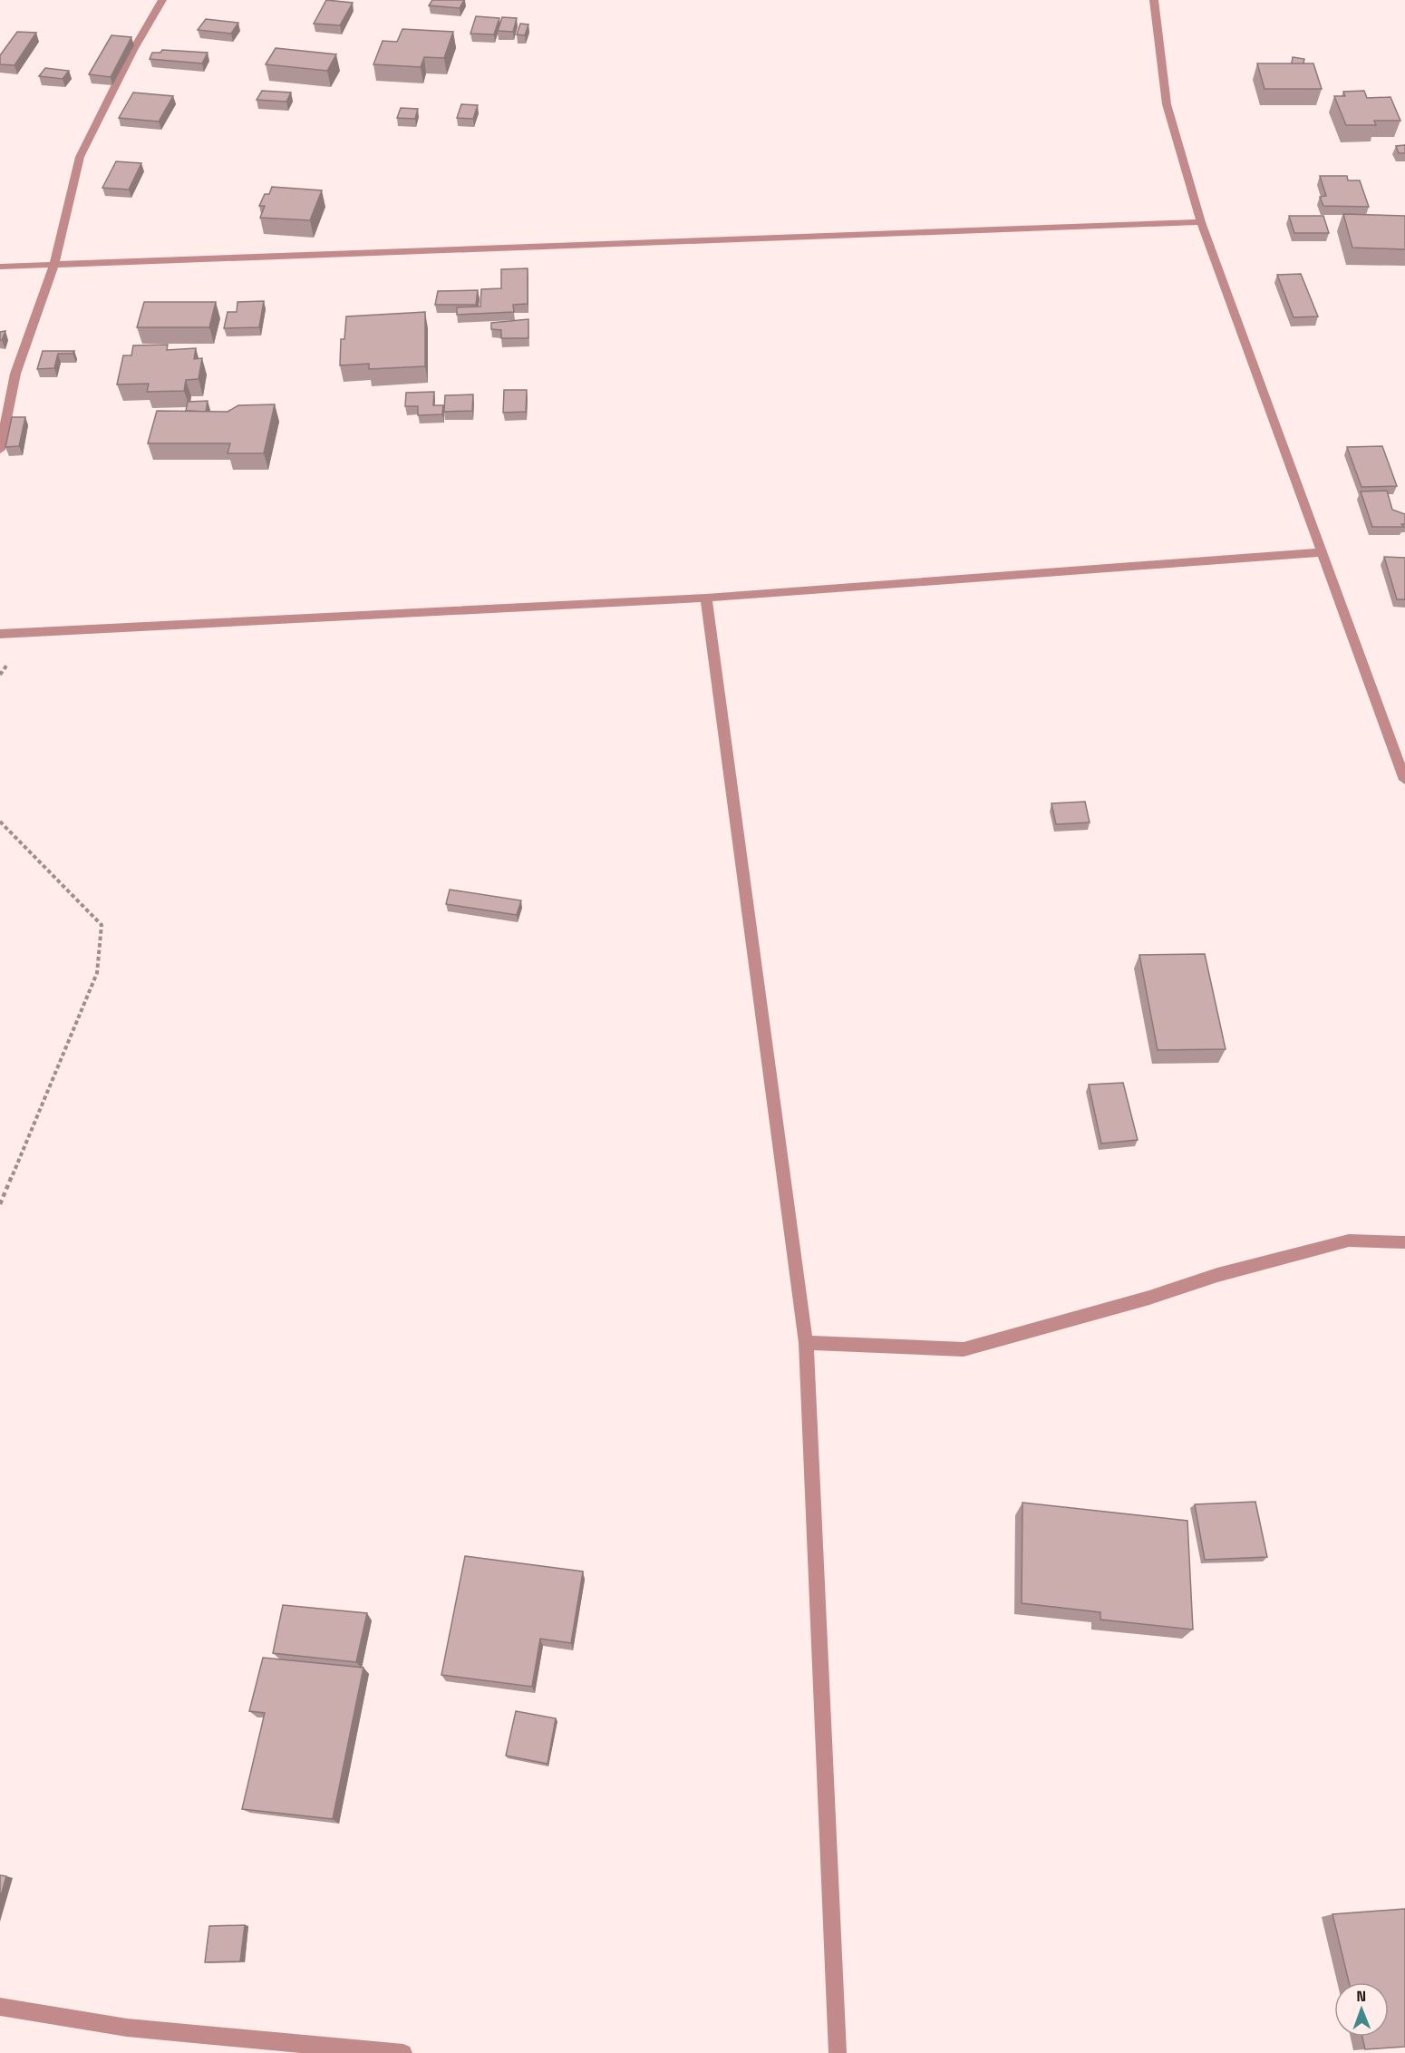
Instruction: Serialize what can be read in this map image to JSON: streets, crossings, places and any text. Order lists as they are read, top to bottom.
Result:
{
  "north": "top"
}
